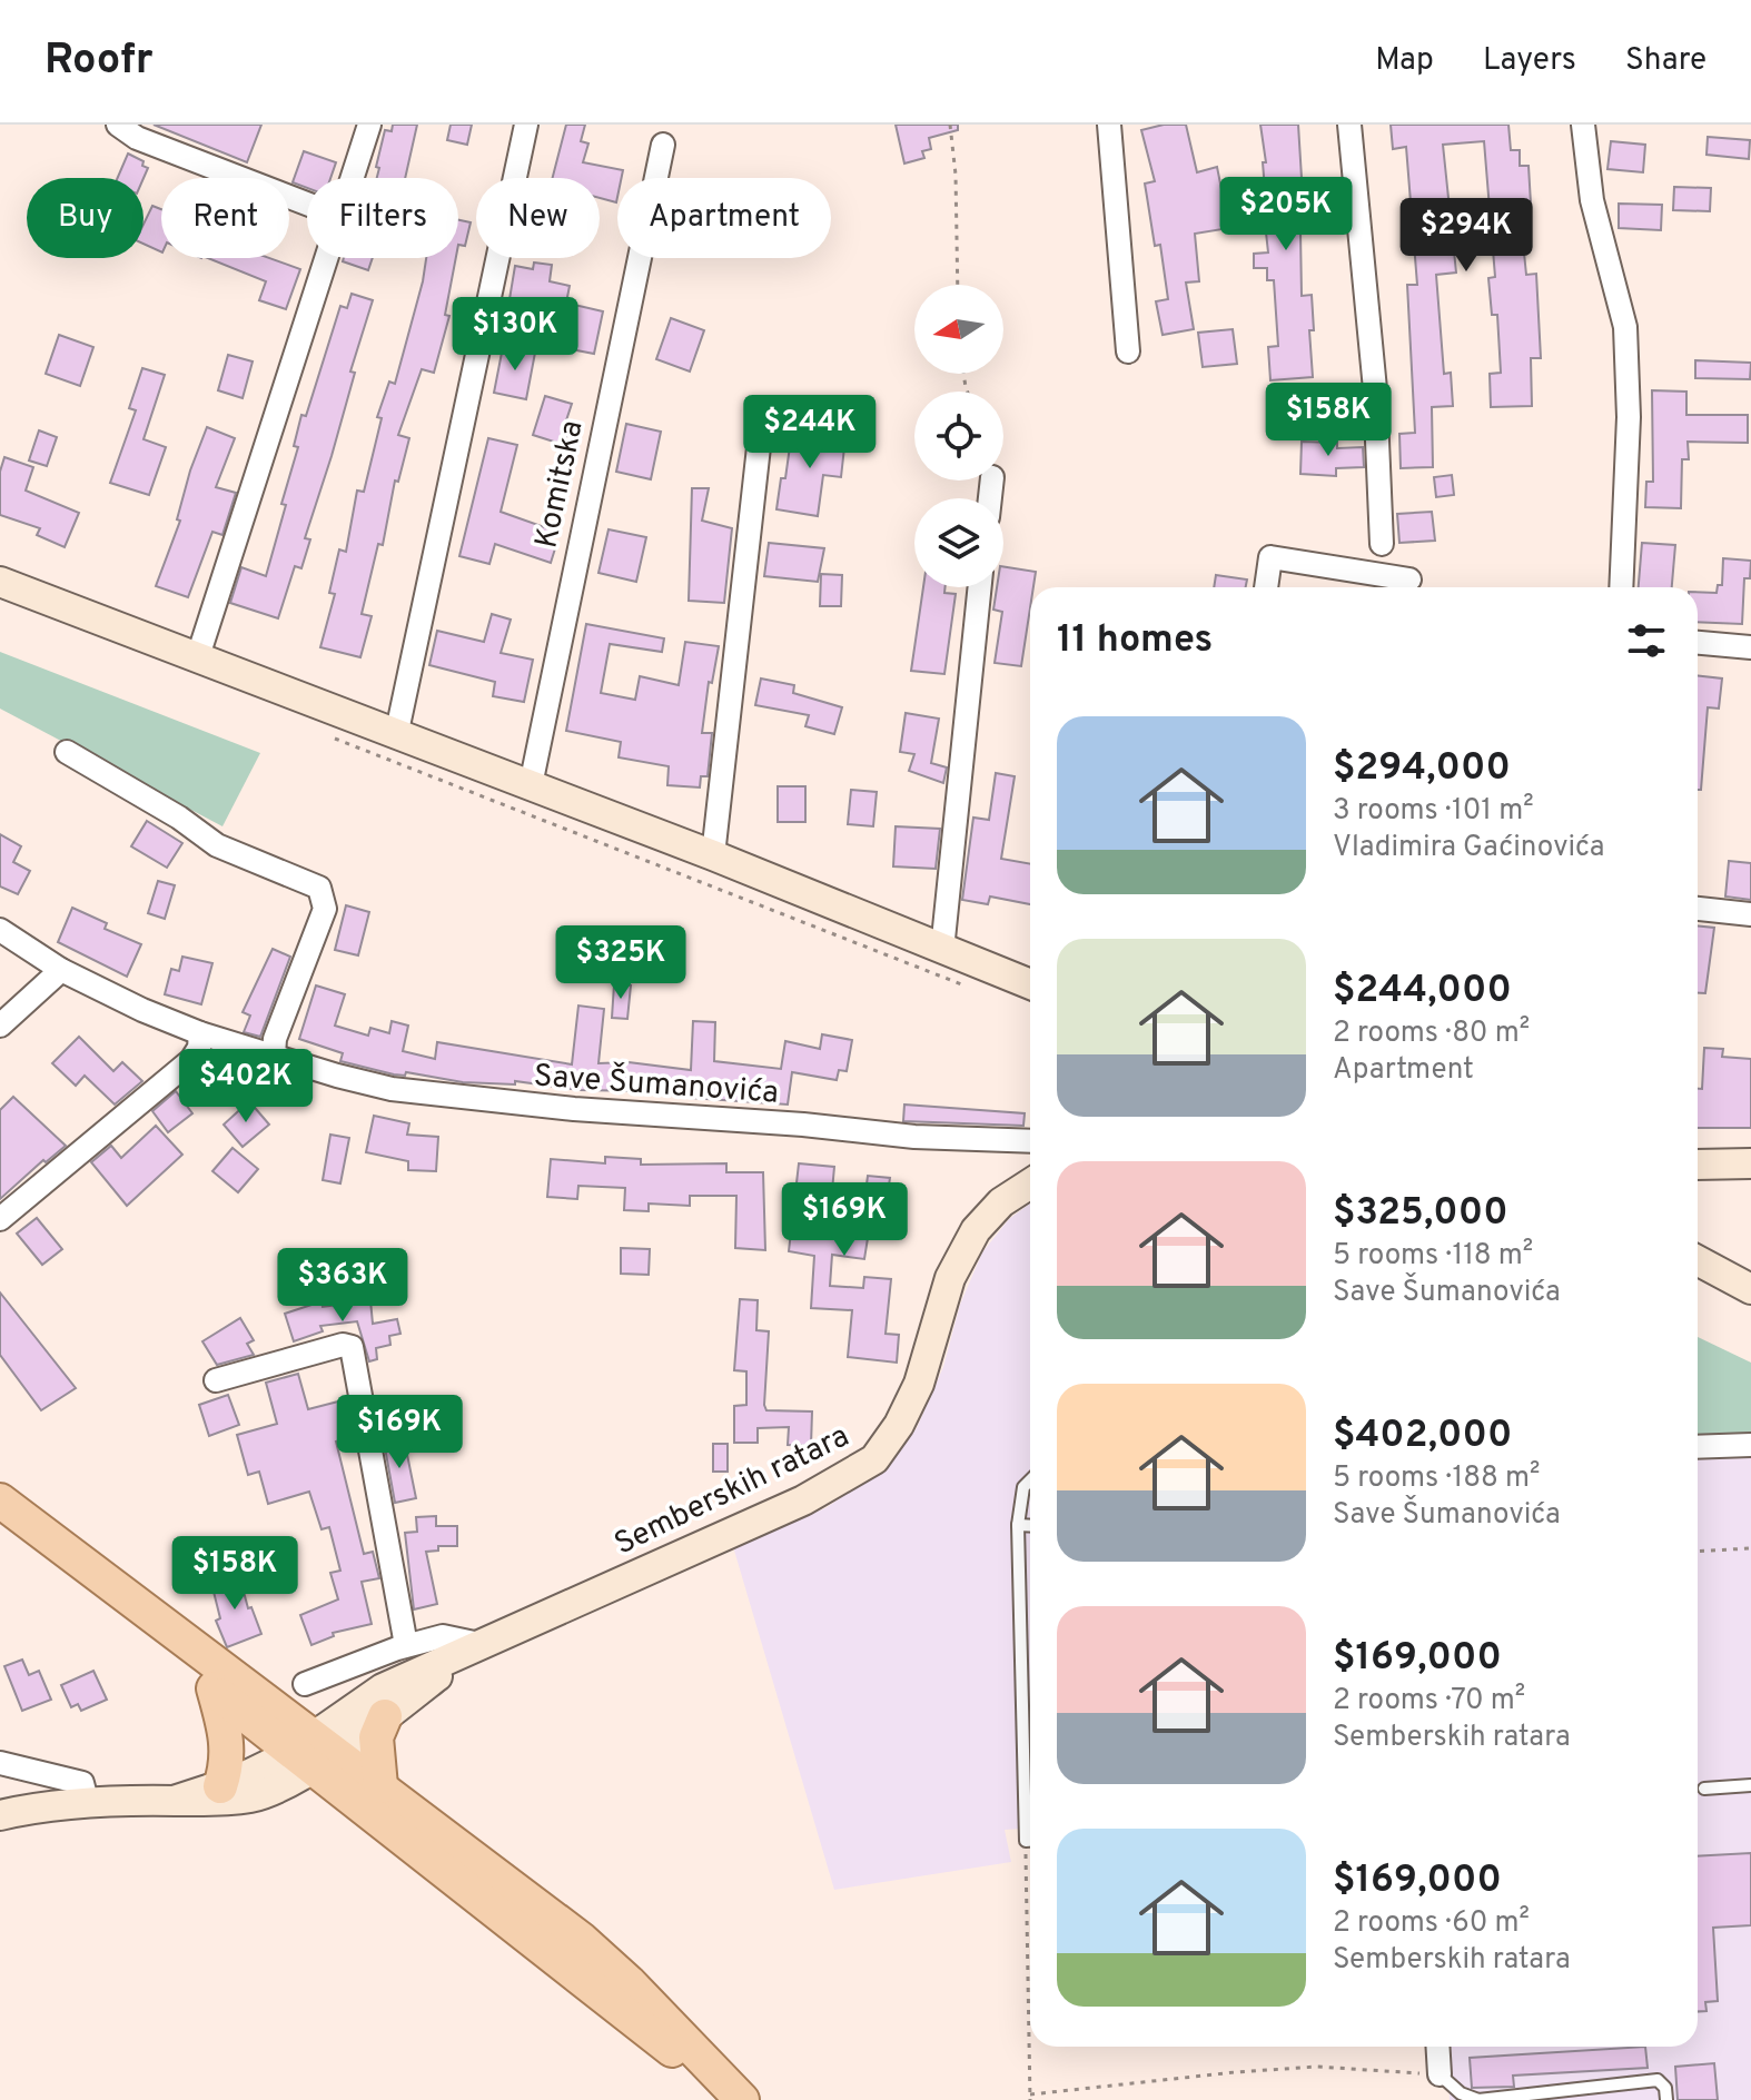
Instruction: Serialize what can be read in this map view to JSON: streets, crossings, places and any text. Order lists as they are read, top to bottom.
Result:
{
  "streets": {
    "main road": ["Semberskih ratara"],
    "street": ["Komitska", "Save Šumanovića"]
  },
  "north": "left",
  "page": {
    "header": "Roofr",
    "nav": ["Map", "Layers", "Share"],
    "price": [
      "$205K",
      "$294K",
      "$130K",
      "$158K",
      "$244K",
      "$325K",
      "$402K",
      "$169K",
      "$363K",
      "$169K",
      "$158K"
    ],
    "chip": [
      "Buy",
      "Rent",
      "Filters",
      "New",
      "Apartment"
    ],
    "heading": "11 homes",
    "list": [
      {
        "name": "$294,000",
        "note": "3 rooms · 101 m² · Vladimira Gaćinovića"
      },
      {
        "name": "$244,000",
        "note": "2 rooms · 80 m² · Apartment"
      },
      {
        "name": "$325,000",
        "note": "5 rooms · 118 m² · Save Šumanovića"
      },
      {
        "name": "$402,000",
        "note": "5 rooms · 188 m² · Save Šumanovića"
      },
      {
        "name": "$169,000",
        "note": "2 rooms · 70 m² · Semberskih ratara"
      },
      {
        "name": "$169,000",
        "note": "2 rooms · 60 m² · Semberskih ratara"
      }
    ]
  }
}
